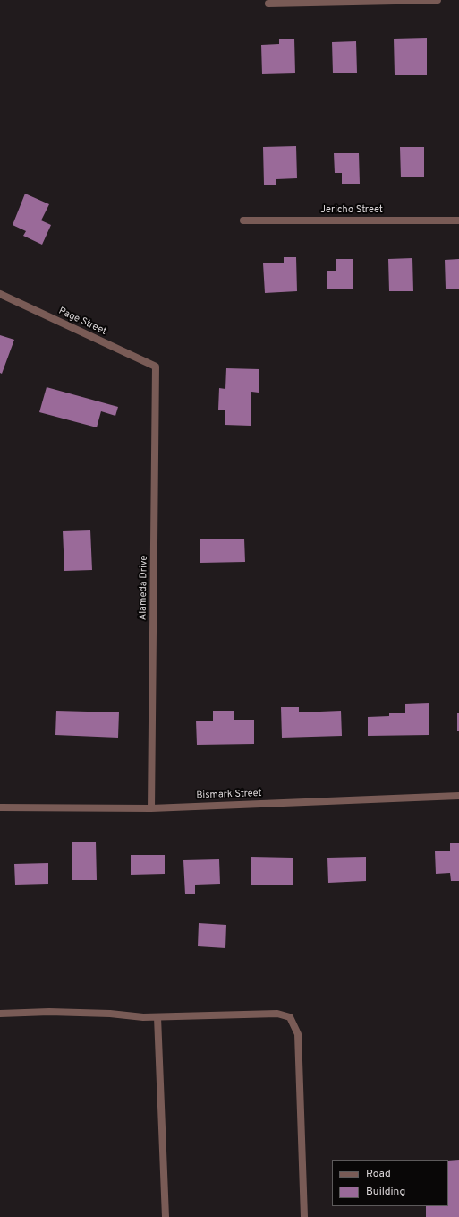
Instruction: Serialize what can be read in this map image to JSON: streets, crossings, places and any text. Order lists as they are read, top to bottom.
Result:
{
  "streets": {
    "street": [
      "Jericho Street",
      "Page Street",
      "Alameda Drive",
      "Bismark Street"
    ]
  },
  "crossings": [
    ["Page Street", "Alameda Drive"],
    ["Alameda Drive", "Bismark Street"]
  ],
  "legend": ["Road", "Building"]
}
